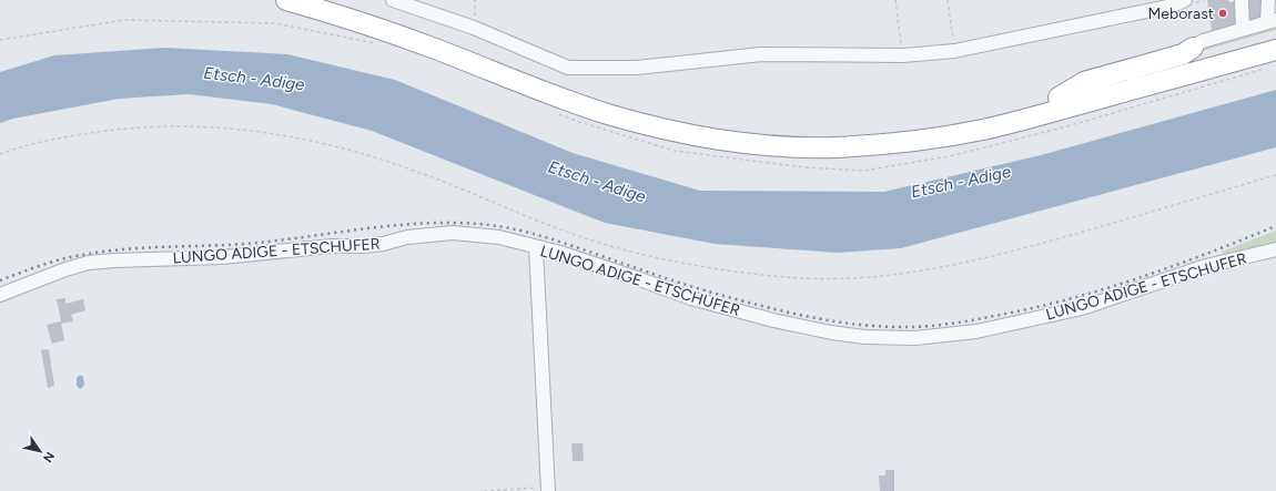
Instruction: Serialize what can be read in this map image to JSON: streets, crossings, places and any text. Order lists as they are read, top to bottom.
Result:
{
  "streets": {
    "street": ["LUNGO ADIGE - ETSCHUFER"]
  },
  "water": ["Etsch - Adige"],
  "places": ["Meborast"],
  "north": "bottom right"
}
